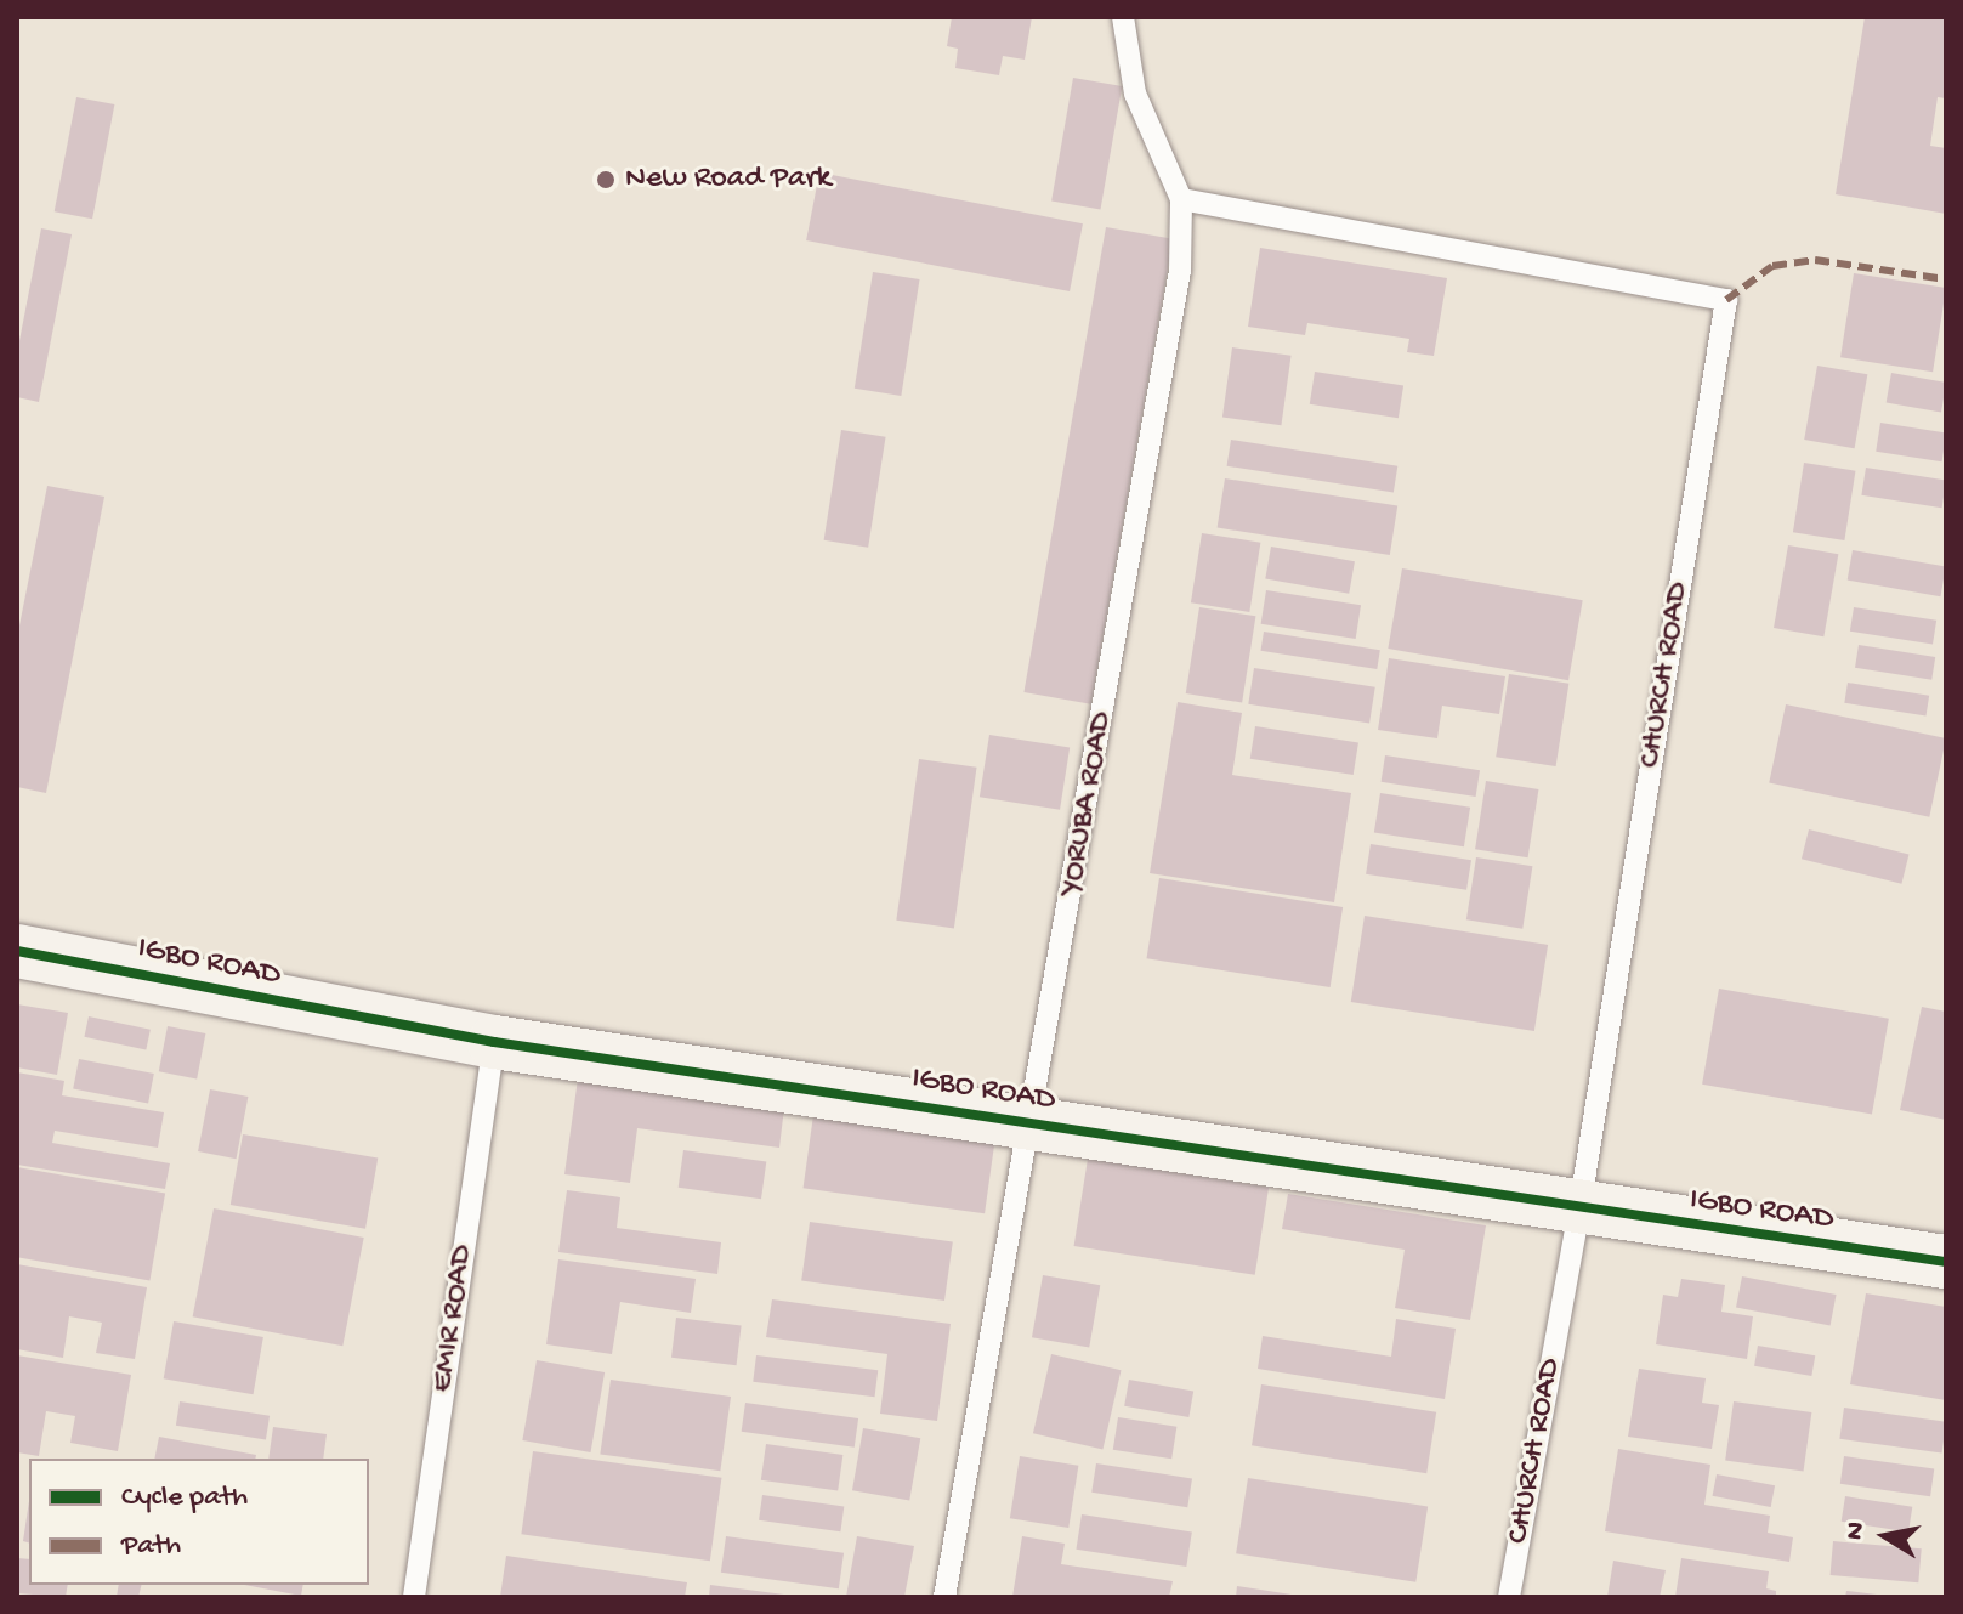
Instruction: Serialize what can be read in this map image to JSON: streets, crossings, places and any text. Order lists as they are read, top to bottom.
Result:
{
  "streets": {
    "street": ["IGBO ROAD"],
    "lane": ["CHURCH ROAD", "YORUBA ROAD", "EMIR ROAD"]
  },
  "crossings": [
    ["CHURCH ROAD", "YORUBA ROAD"],
    ["CHURCH ROAD", "IGBO ROAD"],
    ["YORUBA ROAD", "IGBO ROAD"],
    ["IGBO ROAD", "EMIR ROAD"]
  ],
  "places": ["New Road Park"],
  "legend": ["Cycle path", "Path"],
  "north": "left"
}
